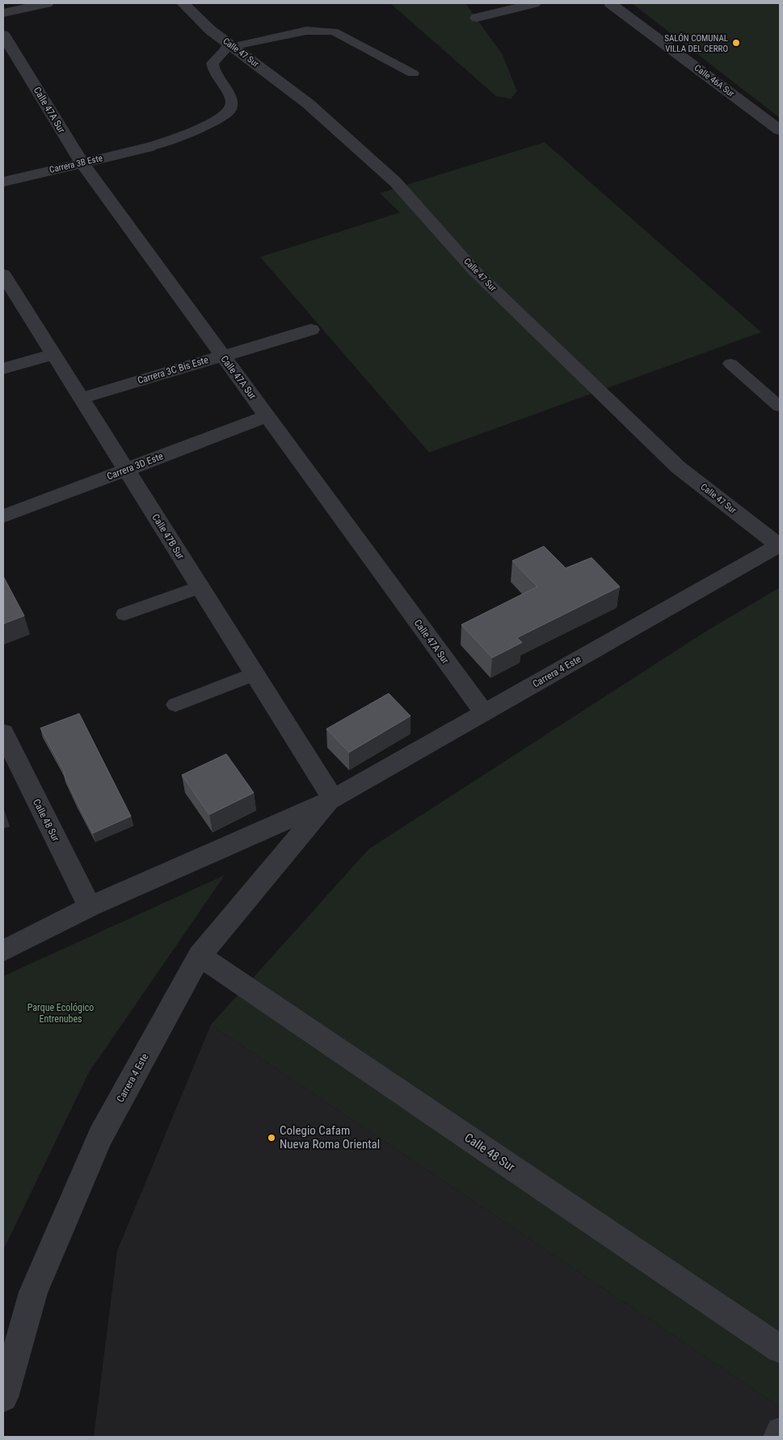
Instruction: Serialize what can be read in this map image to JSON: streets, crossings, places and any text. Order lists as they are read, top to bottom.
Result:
{
  "streets": {
    "street": [
      "Calle 47 Sur",
      "Calle 46A Sur",
      "Calle 47A Sur",
      "Carrera 3B Este",
      "Carrera 3C Bis Este",
      "Carrera 3D Este",
      "Calle 47B Sur",
      "Carrera 4 Este",
      "Calle 48 Sur"
    ]
  },
  "crossings": [
    ["Calle 47 Sur", "Carrera 4 Este"],
    ["Calle 47A Sur", "Carrera 3B Este"],
    ["Calle 47A Sur", "Carrera 3C Bis Este"],
    ["Calle 47A Sur", "Carrera 3D Este"],
    ["Calle 47A Sur", "Carrera 4 Este"],
    ["Carrera 3C Bis Este", "Calle 47B Sur"],
    ["Carrera 3D Este", "Calle 47B Sur"],
    ["Calle 47B Sur", "Carrera 4 Este"],
    ["Carrera 4 Este", "Calle 48 Sur"]
  ],
  "parks": ["Parque Ecológico Entrenubes"],
  "places": ["SALÓN COMUNAL VILLA DEL CERRO", "Colegio Cafam Nueva Roma Oriental"]
}
